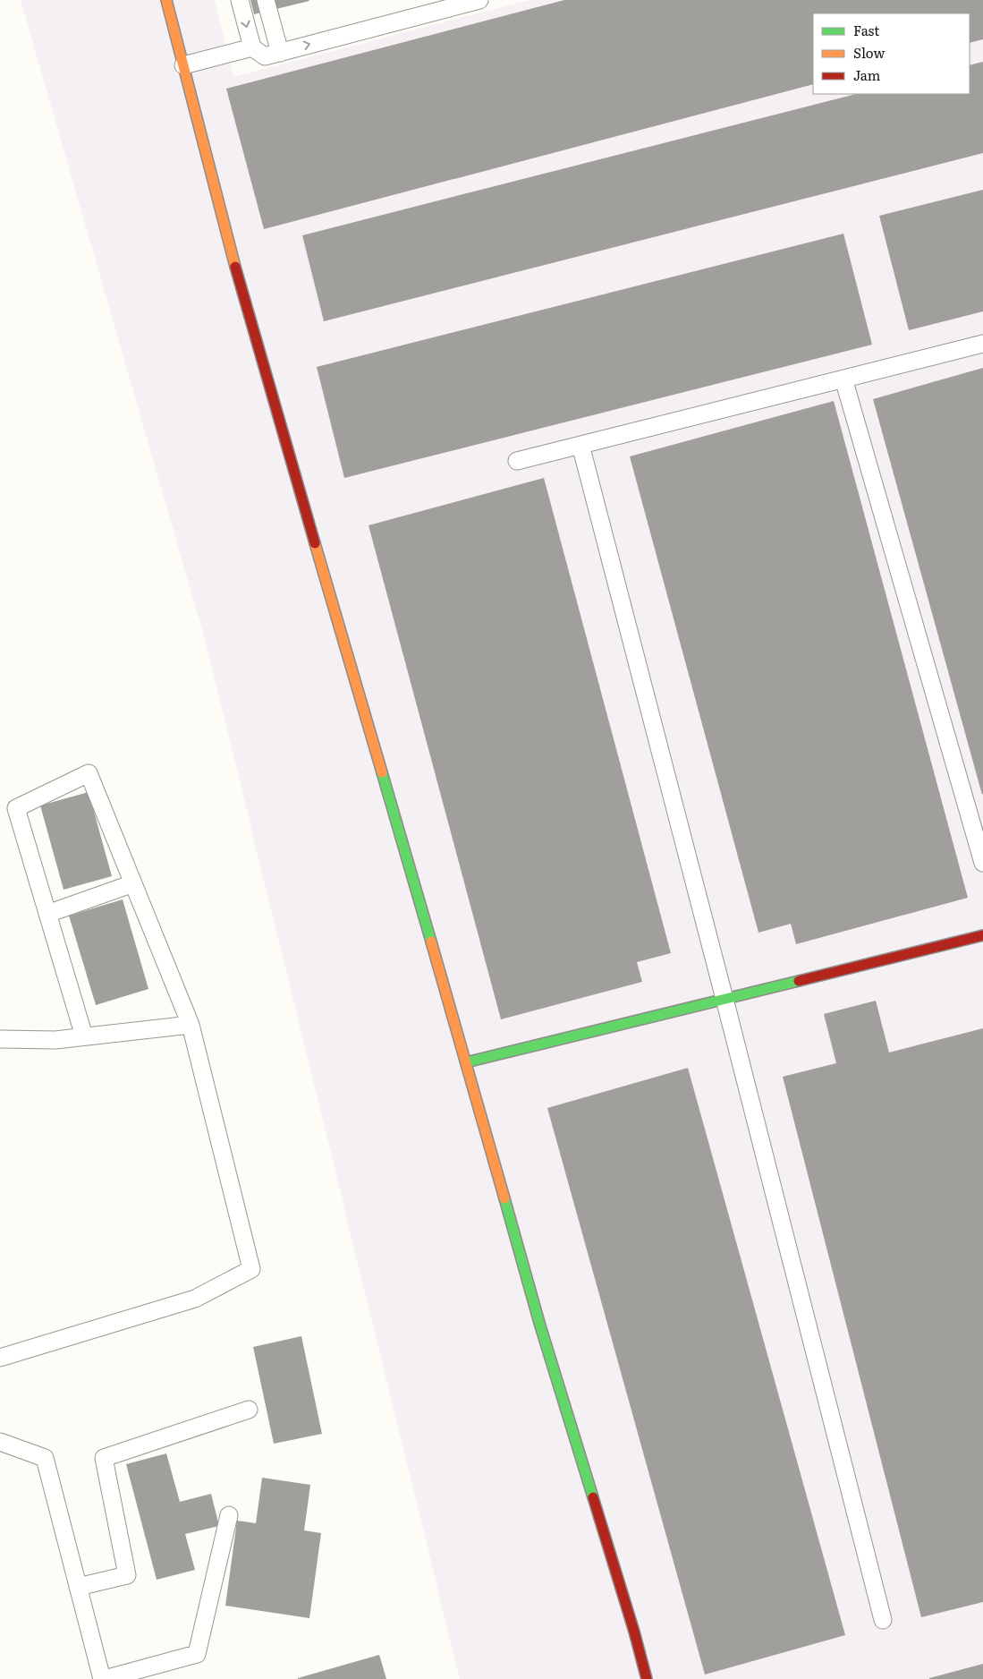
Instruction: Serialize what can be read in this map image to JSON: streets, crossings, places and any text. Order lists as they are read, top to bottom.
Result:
{
  "legend": ["Fast", "Slow", "Jam"]
}
